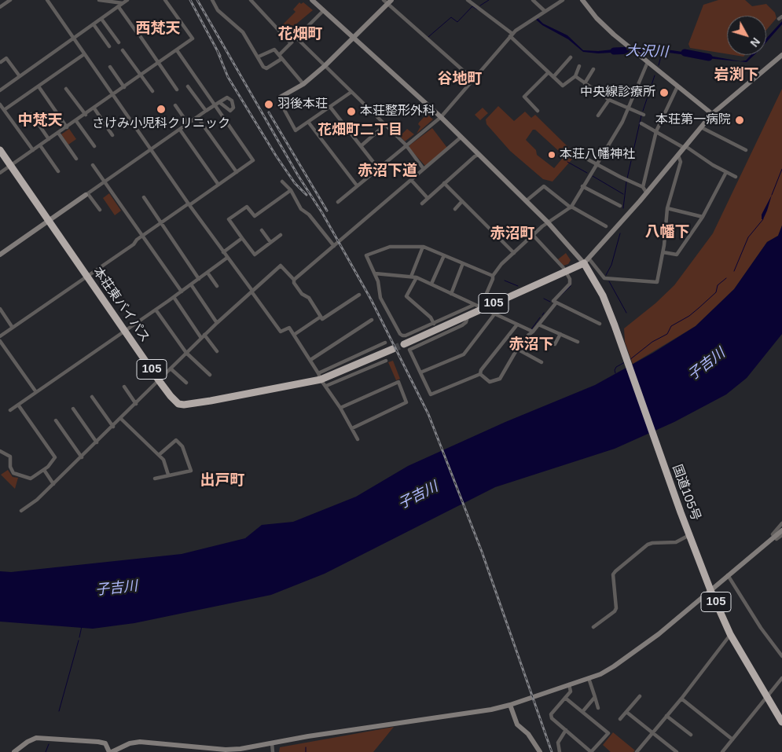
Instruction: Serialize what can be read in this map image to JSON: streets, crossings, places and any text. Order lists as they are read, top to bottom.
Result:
{
  "streets": {
    "highway": ["105", "本荘東バイパス", "国道105号"]
  },
  "crossings": [
    ["105", "国道105号"]
  ],
  "districts": [
    "西梵天",
    "花畑町",
    "岩渕下",
    "谷地町",
    "中梵天",
    "花畑町二丁目",
    "赤沼下道",
    "八幡下",
    "赤沼町",
    "赤沼下",
    "出戸町"
  ],
  "water": ["大沢川", "子吉川"],
  "places": [
    "中央線診療所",
    "羽後本荘",
    "さけみ小児科クリニック",
    "本荘整形外科",
    "本荘第一病院",
    "本荘八幡神社"
  ],
  "north": "bottom right"
}
